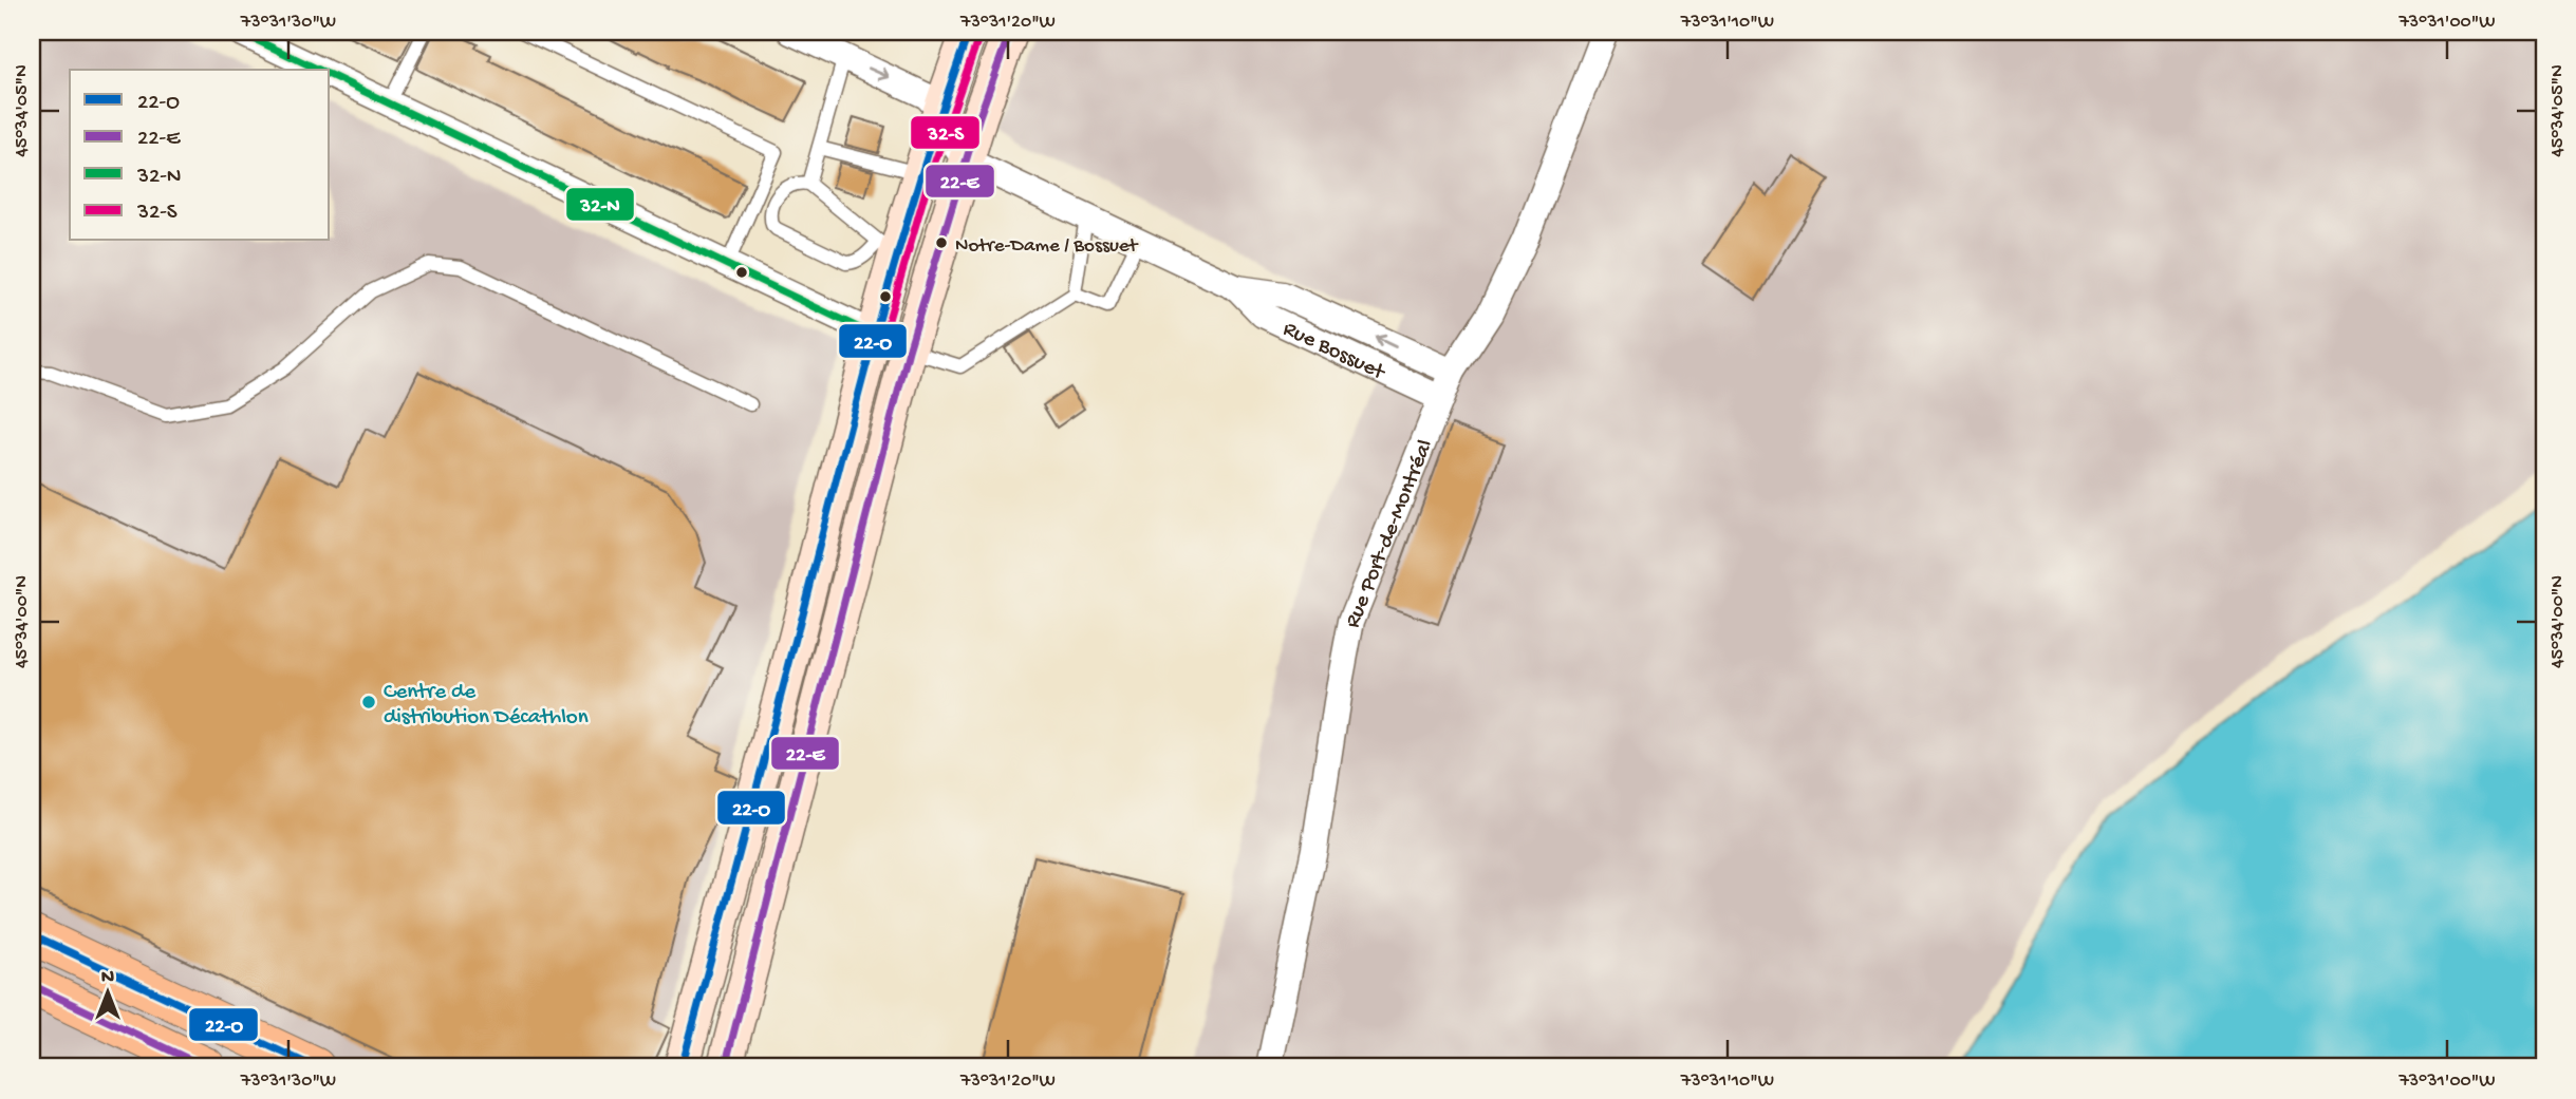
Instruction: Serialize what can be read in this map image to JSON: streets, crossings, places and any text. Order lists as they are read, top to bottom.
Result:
{
  "streets": {
    "street": ["Rue Bossuet", "Rue Port-de-Montréal"]
  },
  "crossings": [
    ["Rue Bossuet", "Rue Port-de-Montréal"]
  ],
  "places": ["Notre-Dame / Bossuet", "Centre de distribution Décathlon"],
  "lines": [
    "transit line 22-O",
    "transit line 22-E",
    "transit line 32-N",
    "transit line 32-S"
  ],
  "legend": [
    "22-O",
    "22-E",
    "32-N",
    "32-S"
  ],
  "north": "top",
  "coordinates": [
    "73°31'30\"W",
    "73°31'20\"W",
    "73°31'10\"W",
    "73°31'00\"W",
    "45°34'05\"N",
    "45°34'00\"N"
  ]
}
